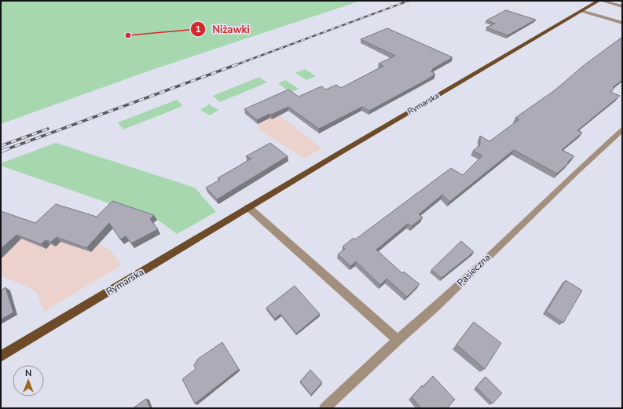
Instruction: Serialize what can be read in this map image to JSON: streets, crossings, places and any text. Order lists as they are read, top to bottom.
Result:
{
  "streets": {
    "main road": ["Rymarska"],
    "street": ["Pasieczna"]
  },
  "places": ["Niżawki"],
  "north": "top"
}
